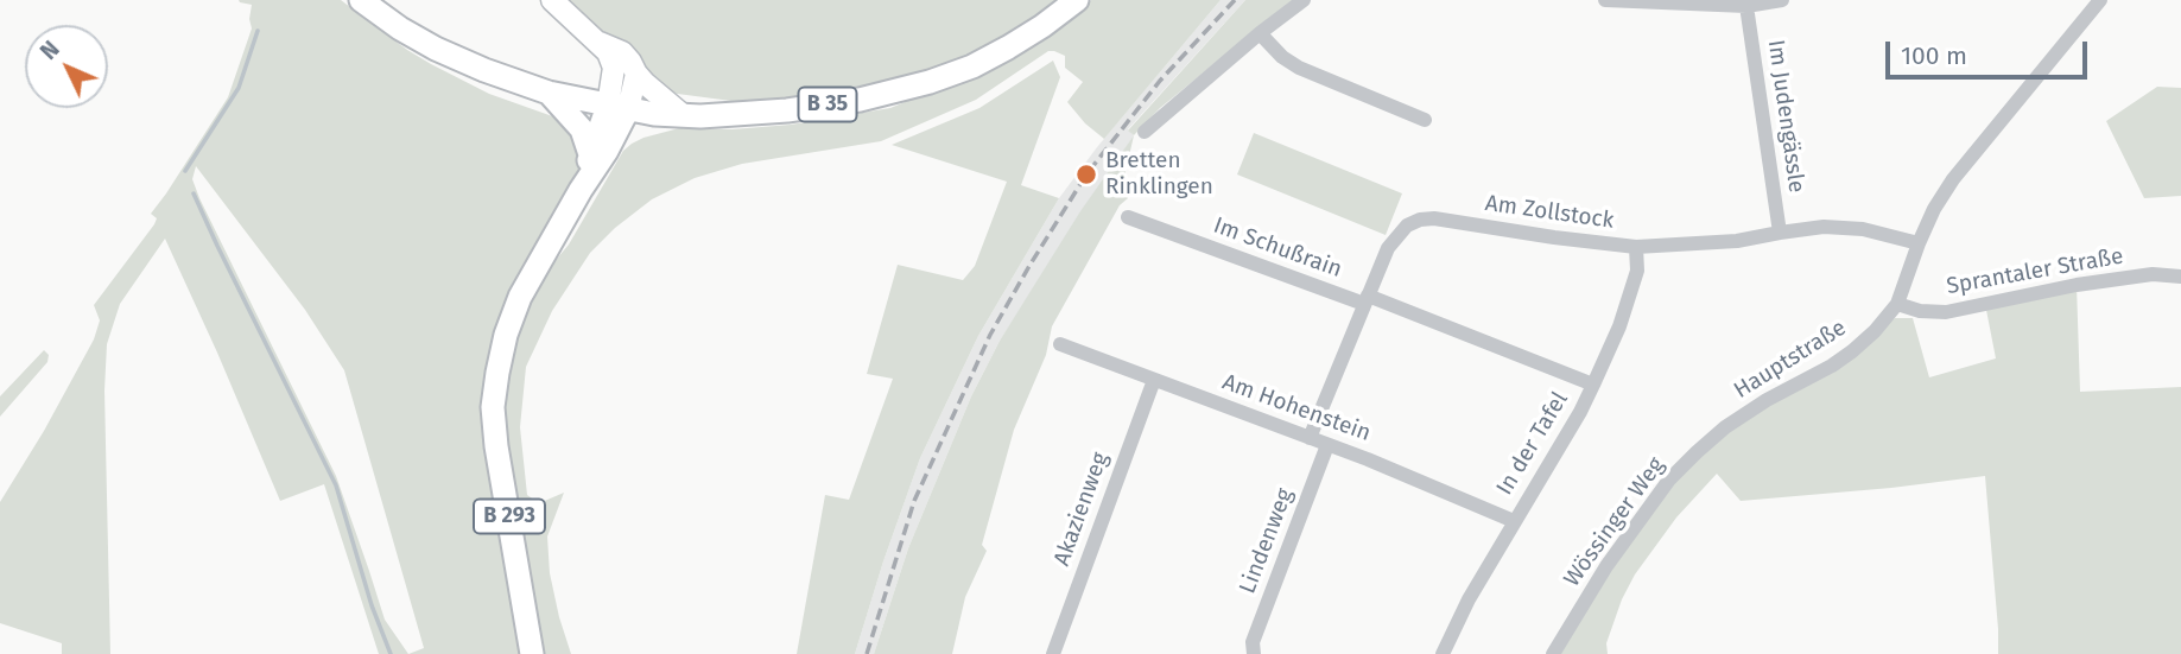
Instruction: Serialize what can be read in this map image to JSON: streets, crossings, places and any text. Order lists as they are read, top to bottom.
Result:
{
  "streets": {
    "main road": ["B 35", "B 293"],
    "street": [
      "Im Judengässle",
      "Am Zollstock",
      "Im Schußrain",
      "Sprantaler Straße",
      "Hauptstraße",
      "Am Hohenstein",
      "In der Tafel",
      "Akazienweg",
      "Wössinger Weg",
      "Lindenweg"
    ]
  },
  "crossings": [
    ["B 35", "B 293"],
    ["Im Judengässle", "Am Zollstock"],
    ["Am Zollstock", "Im Schußrain"],
    ["Am Zollstock", "Hauptstraße"],
    ["Am Zollstock", "Am Hohenstein"],
    ["Am Zollstock", "In der Tafel"],
    ["Im Schußrain", "In der Tafel"],
    ["Sprantaler Straße", "Hauptstraße"],
    ["Hauptstraße", "Wössinger Weg"],
    ["Am Hohenstein", "In der Tafel"],
    ["Am Hohenstein", "Akazienweg"],
    ["Am Hohenstein", "Lindenweg"]
  ],
  "places": ["Bretten Rinklingen"],
  "scale_bar": "100 m",
  "north": "top left"
}
